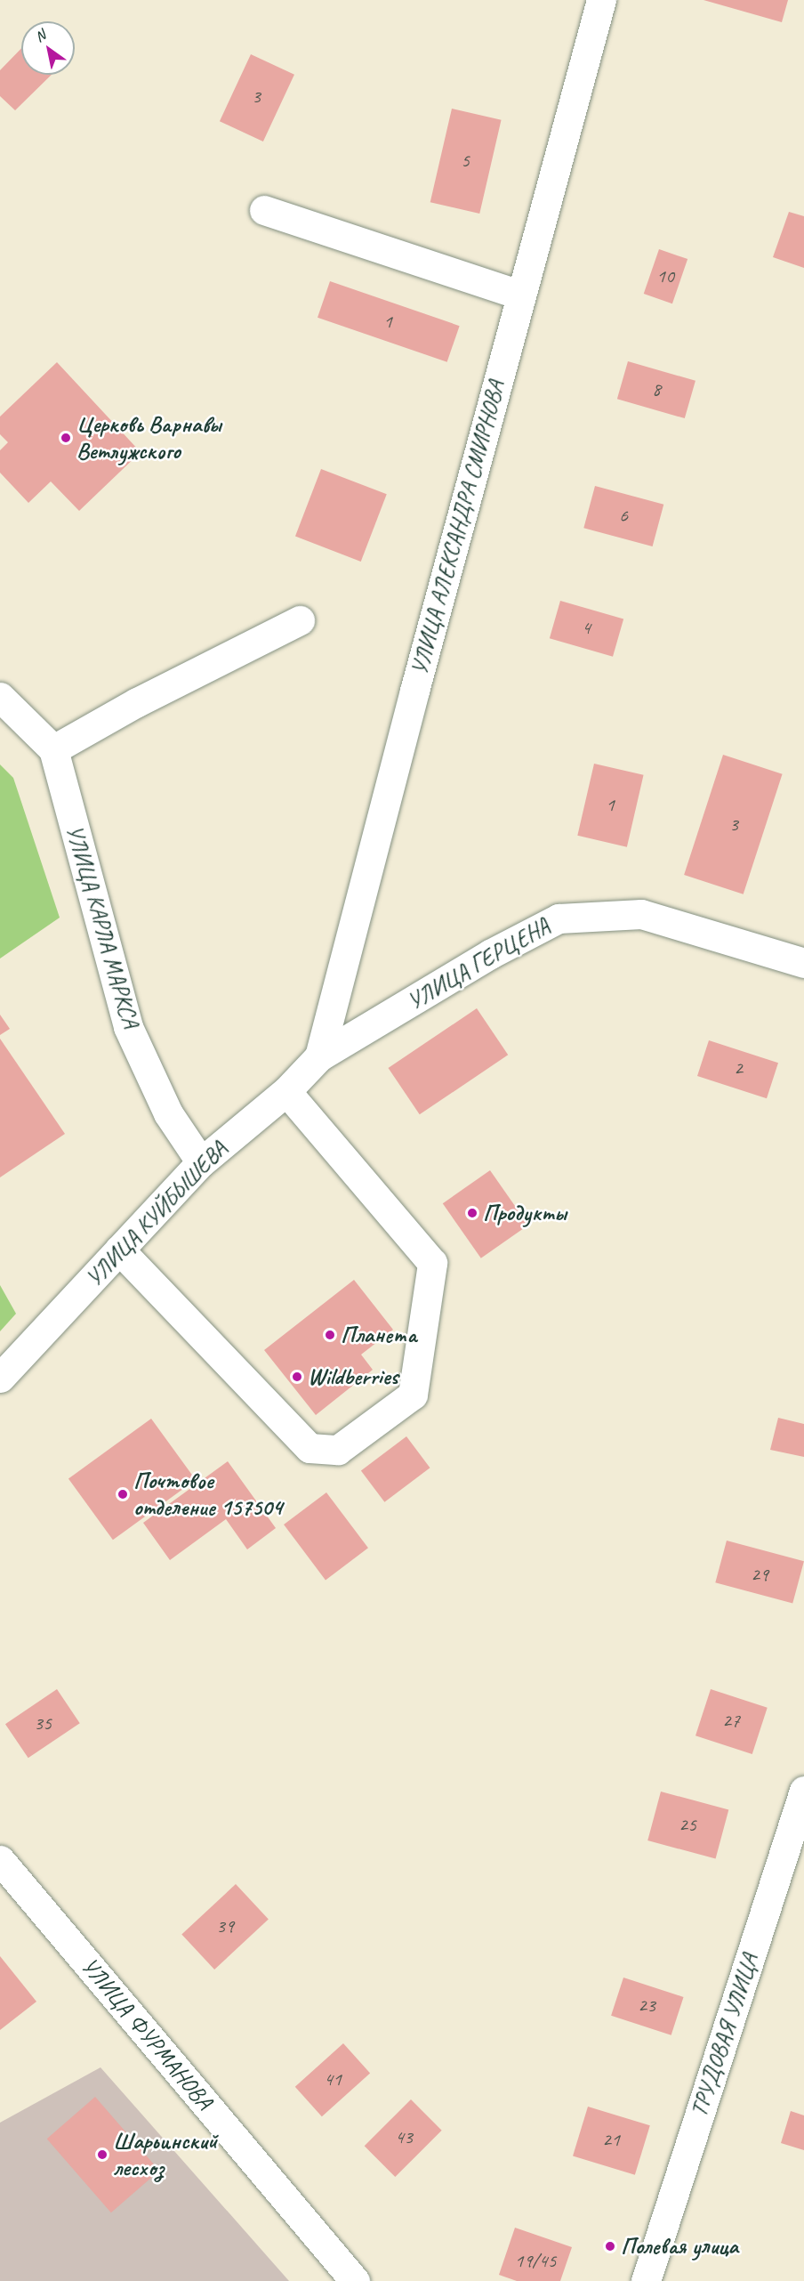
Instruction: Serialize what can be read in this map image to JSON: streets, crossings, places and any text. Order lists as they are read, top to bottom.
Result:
{
  "streets": {
    "street": [
      "УЛИЦА АЛЕКСАНДРА СМИРНОВА",
      "УЛИЦА КАРЛА МАРКСА",
      "УЛИЦА ГЕРЦЕНА",
      "УЛИЦА КУЙБЫШЕВА",
      "УЛИЦА ФУРМАНОВА",
      "ТРУДОВАЯ УЛИЦА"
    ]
  },
  "crossings": [
    ["УЛИЦА АЛЕКСАНДРА СМИРНОВА", "УЛИЦА ГЕРЦЕНА"],
    ["УЛИЦА АЛЕКСАНДРА СМИРНОВА", "УЛИЦА КУЙБЫШЕВА"],
    ["УЛИЦА КАРЛА МАРКСА", "УЛИЦА КУЙБЫШЕВА"],
    ["УЛИЦА ГЕРЦЕНА", "УЛИЦА КУЙБЫШЕВА"]
  ],
  "places": [
    "Церковь Варнавы Ветлужского",
    "Продукты",
    "Планета",
    "Wildberries",
    "Почтовое отделение 157504",
    "Шарьинский лесхоз",
    "Полевая улица"
  ],
  "house_numbers": [
    "3",
    "5",
    "10",
    "1",
    "8",
    "6",
    "4",
    "1",
    "3",
    "2",
    "29",
    "27",
    "35",
    "25",
    "39",
    "23",
    "41",
    "43",
    "21",
    "19/45"
  ],
  "north": "top left"
}
